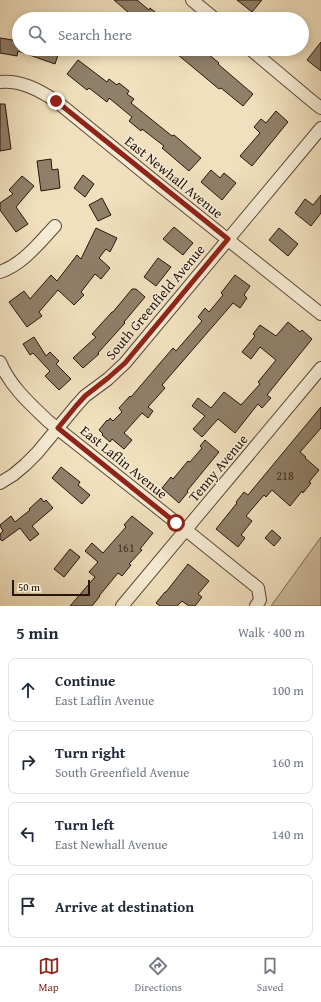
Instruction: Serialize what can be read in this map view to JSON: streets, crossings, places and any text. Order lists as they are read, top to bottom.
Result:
{
  "streets": {
    "street": [
      "East Newhall Avenue",
      "South Greenfield Avenue",
      "East Laflin Avenue",
      "Tenny Avenue"
    ]
  },
  "crossings": [
    ["East Newhall Avenue", "South Greenfield Avenue"],
    ["South Greenfield Avenue", "East Laflin Avenue"],
    ["East Laflin Avenue", "Tenny Avenue"]
  ],
  "house_numbers": ["218", "161"],
  "scale_bar": "50 m",
  "page": {
    "search": "Search here",
    "scale": "50 m",
    "heading": ["5 min", "Walk · 400 m"],
    "list": [
      ["Continue", "East Laflin Avenue", "100 m"],
      ["Turn right", "South Greenfield Avenue", "160 m"],
      ["Turn left", "East Newhall Avenue", "140 m"],
      "Arrive at destination"
    ],
    "nav": ["Map", "Directions", "Saved"]
  }
}
